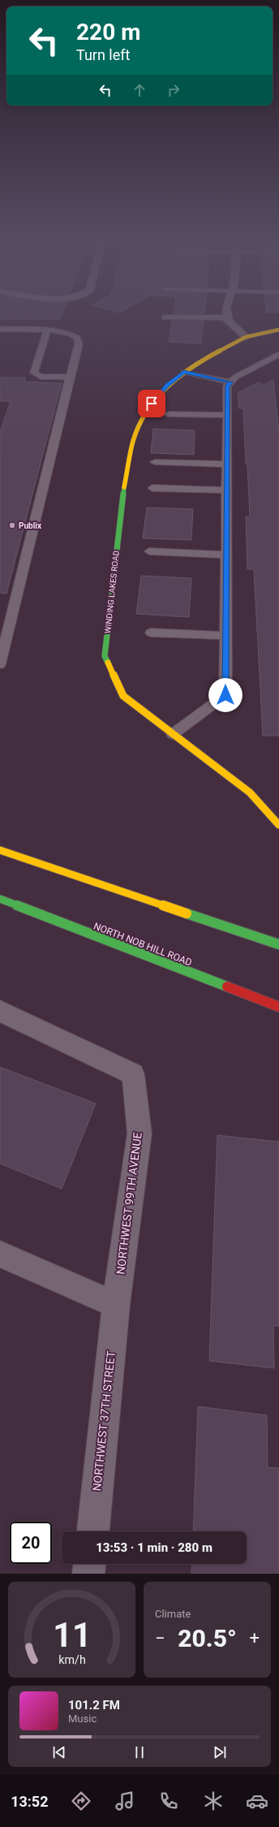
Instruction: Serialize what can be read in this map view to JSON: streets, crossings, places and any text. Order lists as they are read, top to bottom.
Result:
{
  "streets": {
    "street": [
      "WINDING LAKES ROAD",
      "NORTH NOB HILL ROAD",
      "NORTHWEST 99TH AVENUE",
      "NORTHWEST 37TH STREET"
    ]
  },
  "crossings": [
    ["NORTHWEST 99TH AVENUE", "NORTHWEST 37TH STREET"]
  ],
  "places": ["Publix"],
  "page": {
    "turn": ["220 m", "Turn left"],
    "limit": "20",
    "trip": "13:53 · 1 min · 280 m",
    "tile": "Climate",
    "heat": ["−", "20.5°", "+"],
    "song": ["101.2 FM", "Music"],
    "tabs": "13:52",
    "gauge": ["11", "km/h"]
  }
}
